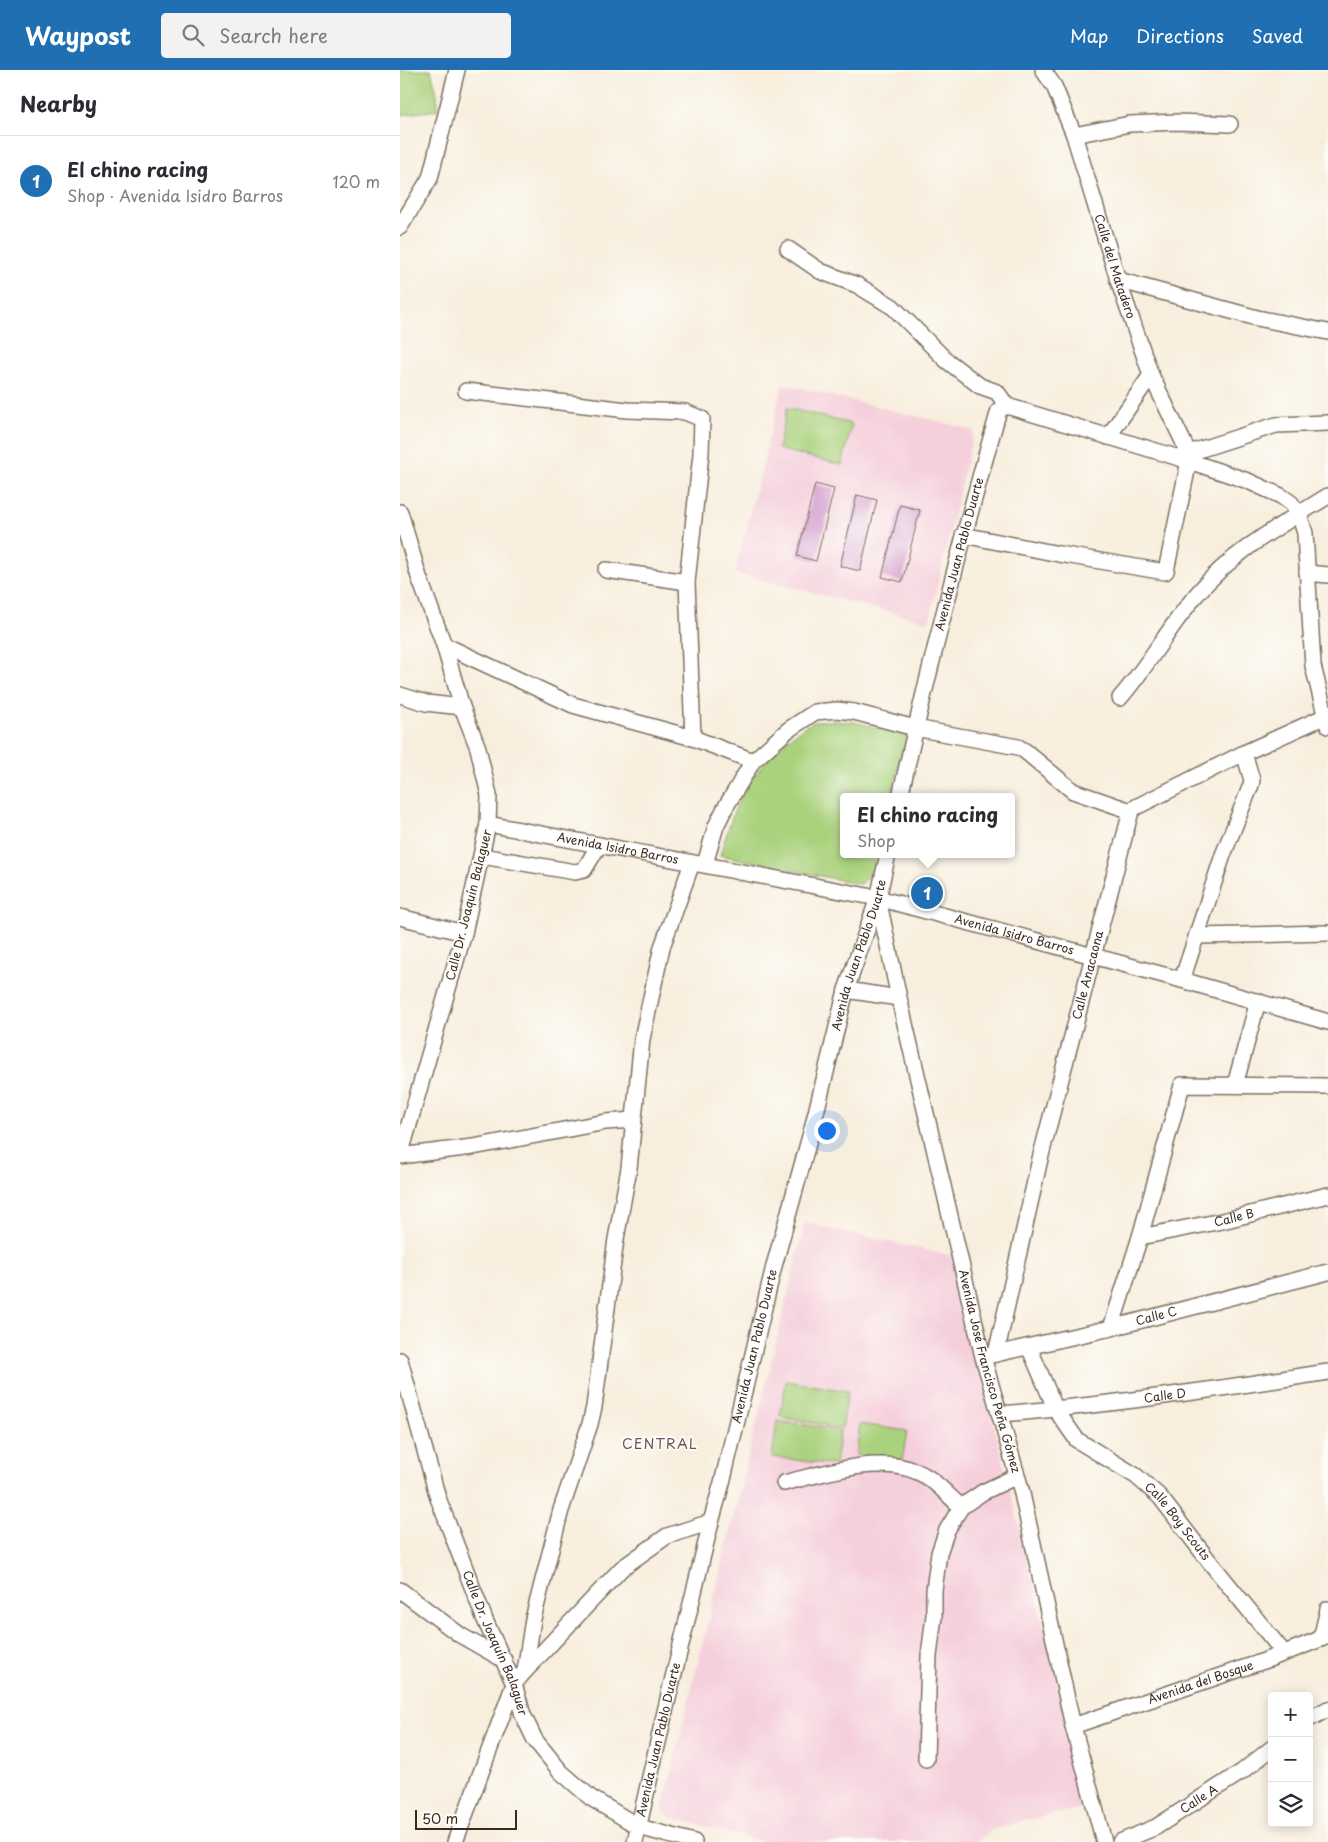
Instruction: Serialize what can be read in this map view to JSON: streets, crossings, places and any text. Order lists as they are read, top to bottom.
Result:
{
  "streets": {
    "street": [
      "Calle del Matadero",
      "Avenida Juan Pablo Duarte",
      "Avenida Isidro Barros",
      "Calle Dr. Joaquín Balaguer",
      "Calle Anacaona",
      "Calle B",
      "Calle C",
      "Avenida José Francisco Peña Gómez",
      "Calle D",
      "Calle Boy Scouts",
      "Avenida del Bosque",
      "Calle A"
    ]
  },
  "crossings": [
    ["Avenida Juan Pablo Duarte", "Avenida Isidro Barros"],
    ["Avenida Juan Pablo Duarte", "Calle Dr. Joaquín Balaguer"],
    ["Avenida Juan Pablo Duarte", "Avenida José Francisco Peña Gómez"],
    ["Avenida Isidro Barros", "Calle Dr. Joaquín Balaguer"],
    ["Avenida Isidro Barros", "Calle Anacaona"],
    ["Avenida Isidro Barros", "Avenida José Francisco Peña Gómez"],
    ["Calle Anacaona", "Calle C"],
    ["Calle Anacaona", "Avenida José Francisco Peña Gómez"],
    ["Calle C", "Avenida José Francisco Peña Gómez"],
    ["Calle C", "Calle Boy Scouts"],
    ["Avenida José Francisco Peña Gómez", "Calle D"],
    ["Avenida José Francisco Peña Gómez", "Avenida del Bosque"],
    ["Calle D", "Calle Boy Scouts"],
    ["Calle Boy Scouts", "Avenida del Bosque"]
  ],
  "districts": ["CENTRAL"],
  "scale_bar": "50 m",
  "page": {
    "header": "Waypost",
    "search": "Search here",
    "nav": ["Map", "Directions", "Saved"],
    "heading": "Nearby",
    "list": [
      {
        "mark": "1",
        "name": "El chino racing",
        "note": "Shop · Avenida Isidro Barros",
        "value": "120 m"
      }
    ],
    "popup": ["El chino racing", "Shop"],
    "pins": "1",
    "map_buttons": ["+", "−"],
    "scale": "50 m"
  }
}
